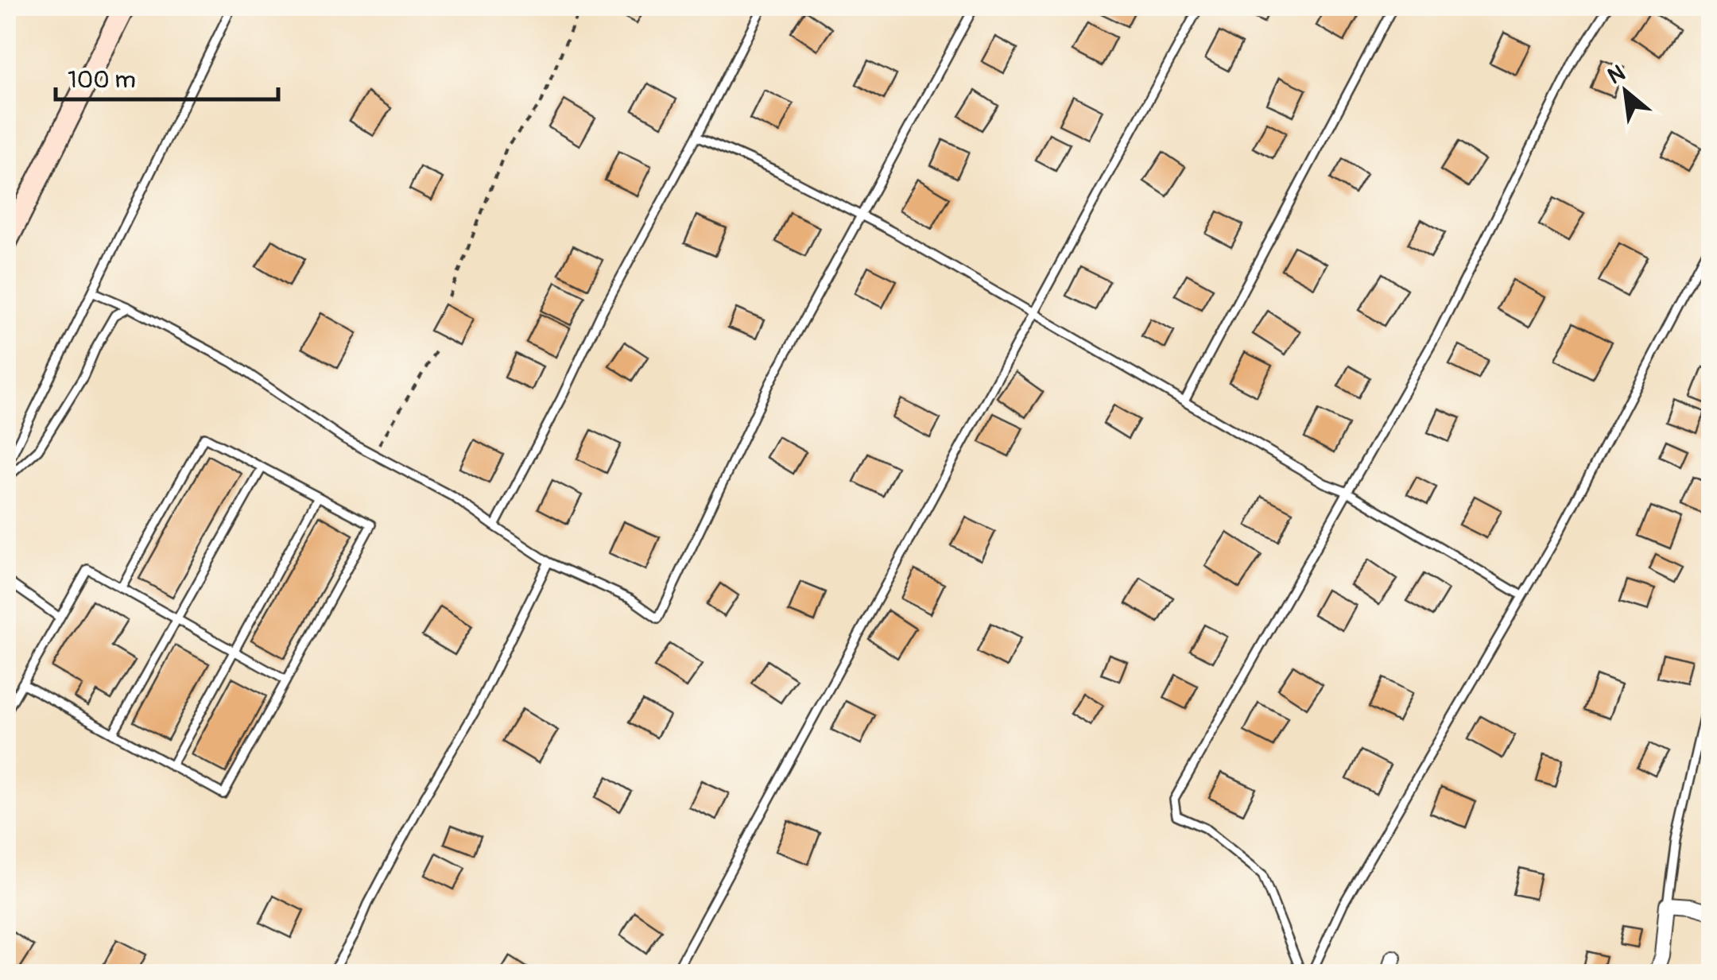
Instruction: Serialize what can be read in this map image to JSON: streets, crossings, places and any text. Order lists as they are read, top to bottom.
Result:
{
  "scale_bar": "100 m",
  "north": "top left"
}
